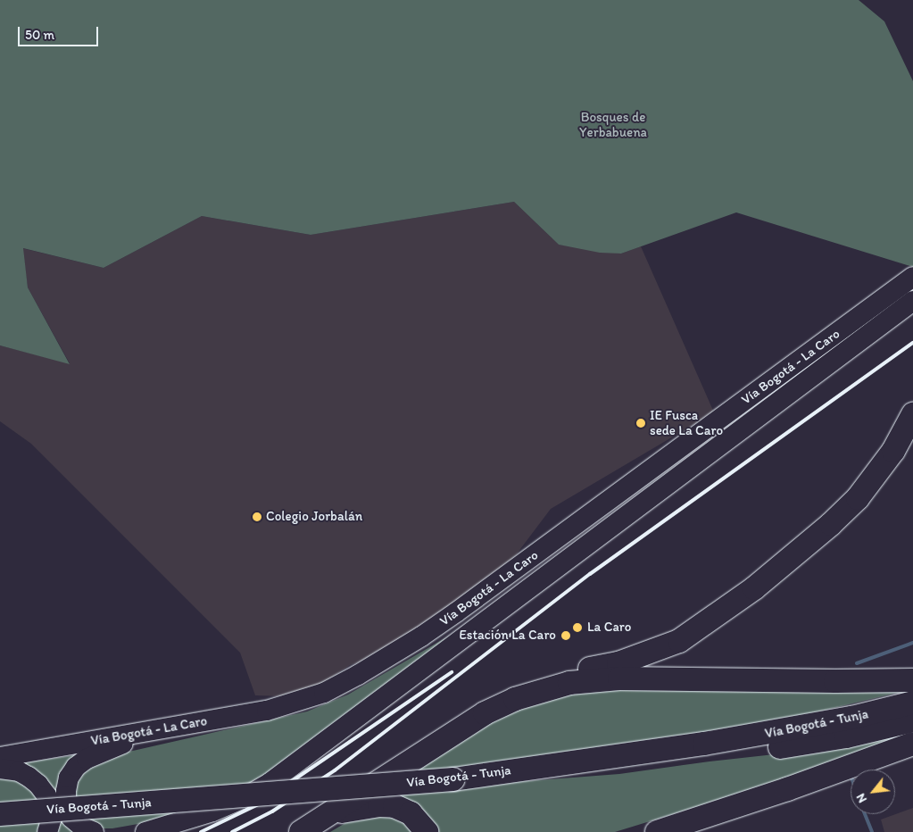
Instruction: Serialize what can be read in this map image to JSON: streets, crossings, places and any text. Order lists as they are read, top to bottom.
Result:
{
  "streets": {
    "highway": ["Vía Bogotá - Tunja"],
    "main road": ["Vía Bogotá - La Caro"]
  },
  "parks": ["Bosques de Yerbabuena"],
  "places": [
    "IE Fusca sede La Caro",
    "Colegio Jorbalán",
    "La Caro",
    "Estación La Caro"
  ],
  "scale_bar": "50 m",
  "north": "bottom left"
}
